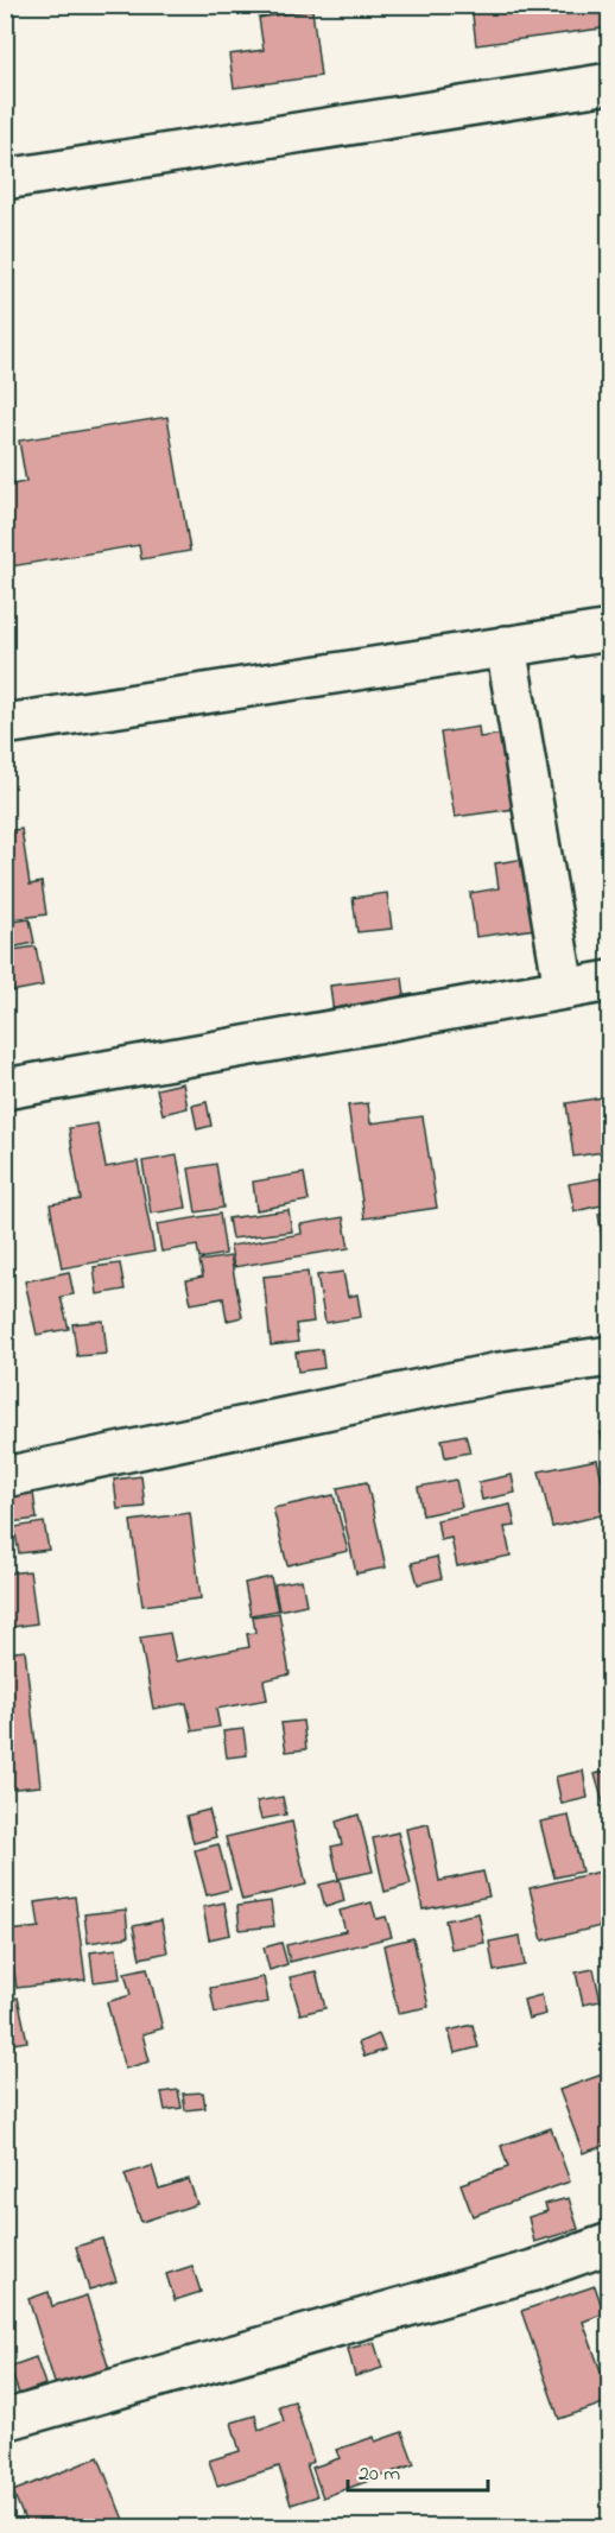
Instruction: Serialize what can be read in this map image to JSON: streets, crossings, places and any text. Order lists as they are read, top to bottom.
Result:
{
  "scale_bar": "20 m"
}
